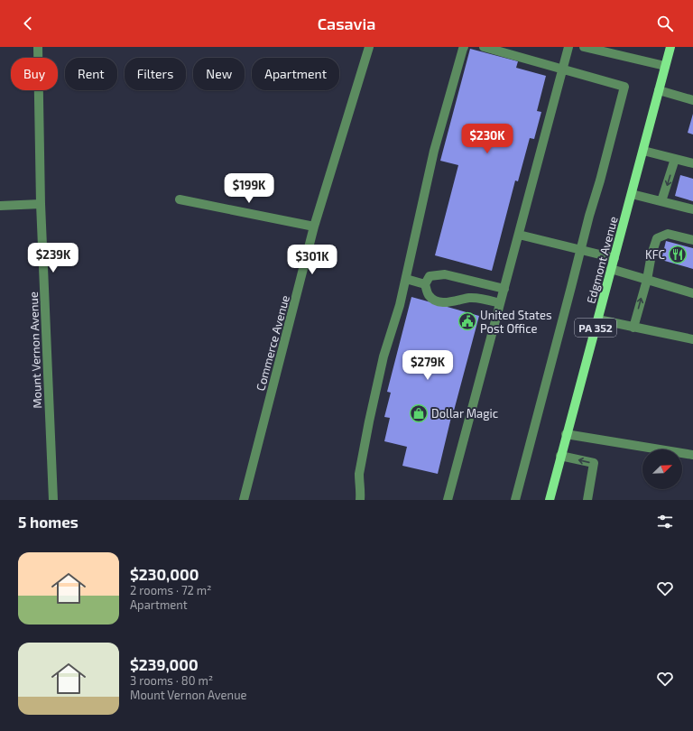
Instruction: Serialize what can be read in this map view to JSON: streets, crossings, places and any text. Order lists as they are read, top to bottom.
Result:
{
  "streets": {
    "main road": ["Edgmont Avenue", "PA 352"],
    "street": ["Commerce Avenue", "Mount Vernon Avenue"]
  },
  "places": {
    "restaurant": ["KFC"],
    "public building": ["United States Post Office"],
    "shop": ["Dollar Magic"]
  },
  "north": "top right",
  "page": {
    "header": "Casavia",
    "chip": [
      "Buy",
      "Rent",
      "Filters",
      "New",
      "Apartment"
    ],
    "price": [
      "$230K",
      "$199K",
      "$239K",
      "$301K",
      "$279K"
    ],
    "heading": "5 homes",
    "list": [
      {
        "name": "$230,000",
        "note": "2 rooms · 72 m² · Apartment"
      },
      {
        "name": "$239,000",
        "note": "3 rooms · 80 m² · Mount Vernon Avenue"
      }
    ]
  }
}
